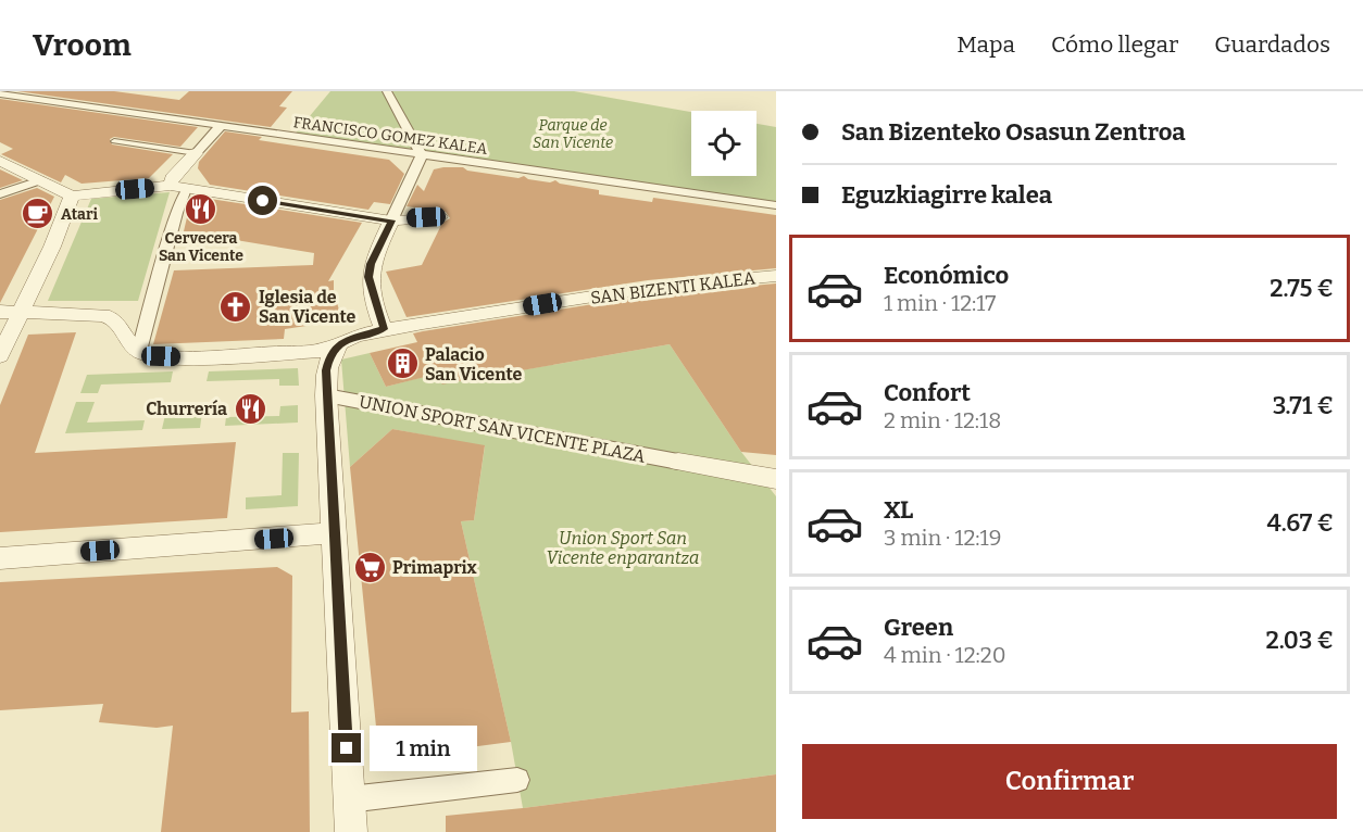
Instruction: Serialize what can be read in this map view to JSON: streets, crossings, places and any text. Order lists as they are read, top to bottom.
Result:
{
  "streets": {
    "street": ["FRANCISCO GOMEZ KALEA", "SAN BIZENTI KALEA", "UNION SPORT SAN VICENTE PLAZA"]
  },
  "parks": ["Parque de San Vicente", "Union Sport San Vicente enparantza"],
  "places": {
    "restaurant": ["Cervecera San Vicente", "Churrería"],
    "cafe": ["Atari"],
    "church": ["Iglesia de San Vicente"],
    "building": ["Palacio San Vicente"],
    "supermarket": ["Primaprix"]
  },
  "page": {
    "header": "Vroom",
    "nav": ["Mapa", "Cómo llegar", "Guardados"],
    "banner": ["San Bizenteko Osasun Zentroa", "Eguzkiagirre kalea"],
    "list": [
      {
        "name": "Económico",
        "note": "1 min · 12:17",
        "value": "2.75 €"
      },
      {
        "name": "Confort",
        "note": "2 min · 12:18",
        "value": "3.71 €"
      },
      {
        "name": "XL",
        "note": "3 min · 12:19",
        "value": "4.67 €"
      },
      {
        "name": "Green",
        "note": "4 min · 12:20",
        "value": "2.03 €"
      }
    ],
    "bubble": "1 min",
    "buttons": "Confirmar"
  }
}
